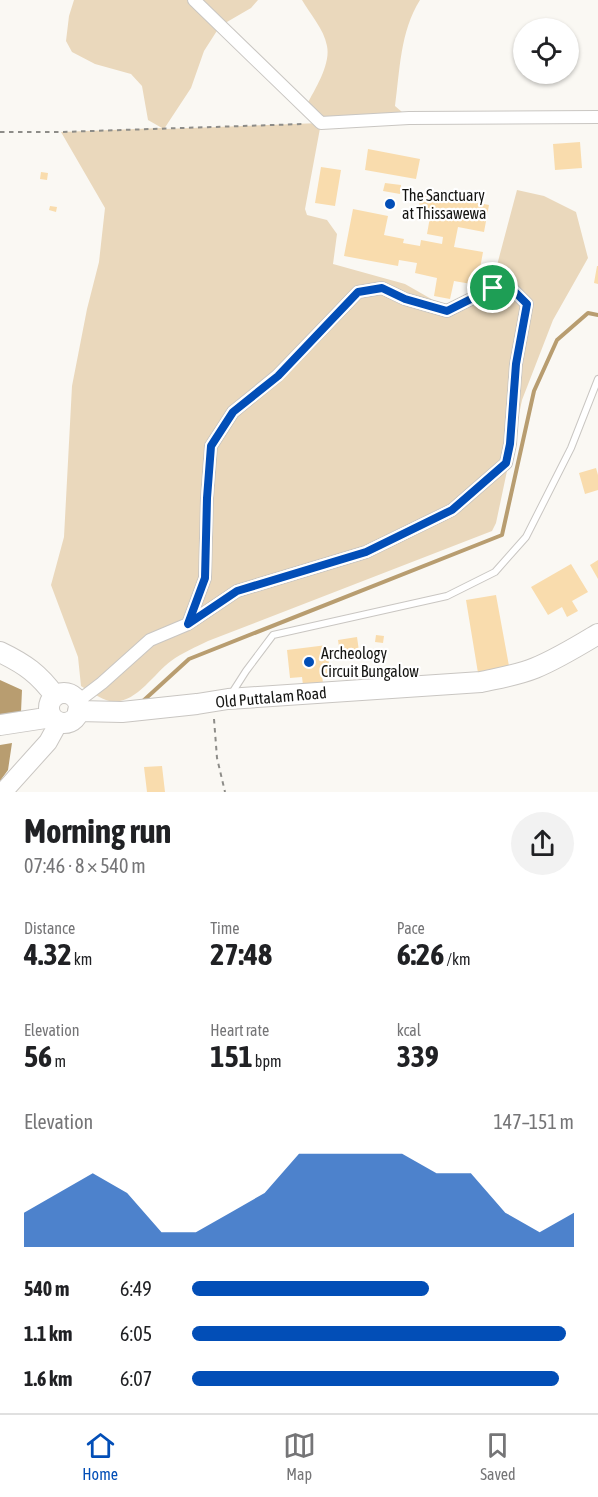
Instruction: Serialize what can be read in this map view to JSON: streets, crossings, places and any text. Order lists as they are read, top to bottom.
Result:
{
  "streets": {
    "main road": ["Old Puttalam Road"]
  },
  "places": ["The Sanctuary at Thissawewa", "Archeology Circuit Bungalow"],
  "page": {
    "heading": ["Morning run", "07:46 · 8 × 540 m"],
    "stats": [
      ["Distance", "4.32 km"],
      ["Time", "27:48"],
      ["Pace", "6:26 /km"],
      ["Elevation", "56 m"],
      ["Heart rate", "151 bpm"],
      ["kcal", "339"]
    ],
    "chart": ["Elevation", "147–151 m"],
    "list": [
      {
        "name": "540 m",
        "note": "6:49"
      },
      {
        "name": "1.1 km",
        "note": "6:05"
      },
      {
        "name": "1.6 km",
        "note": "6:07"
      }
    ],
    "tabs": ["Home", "Map", "Saved"]
  }
}
